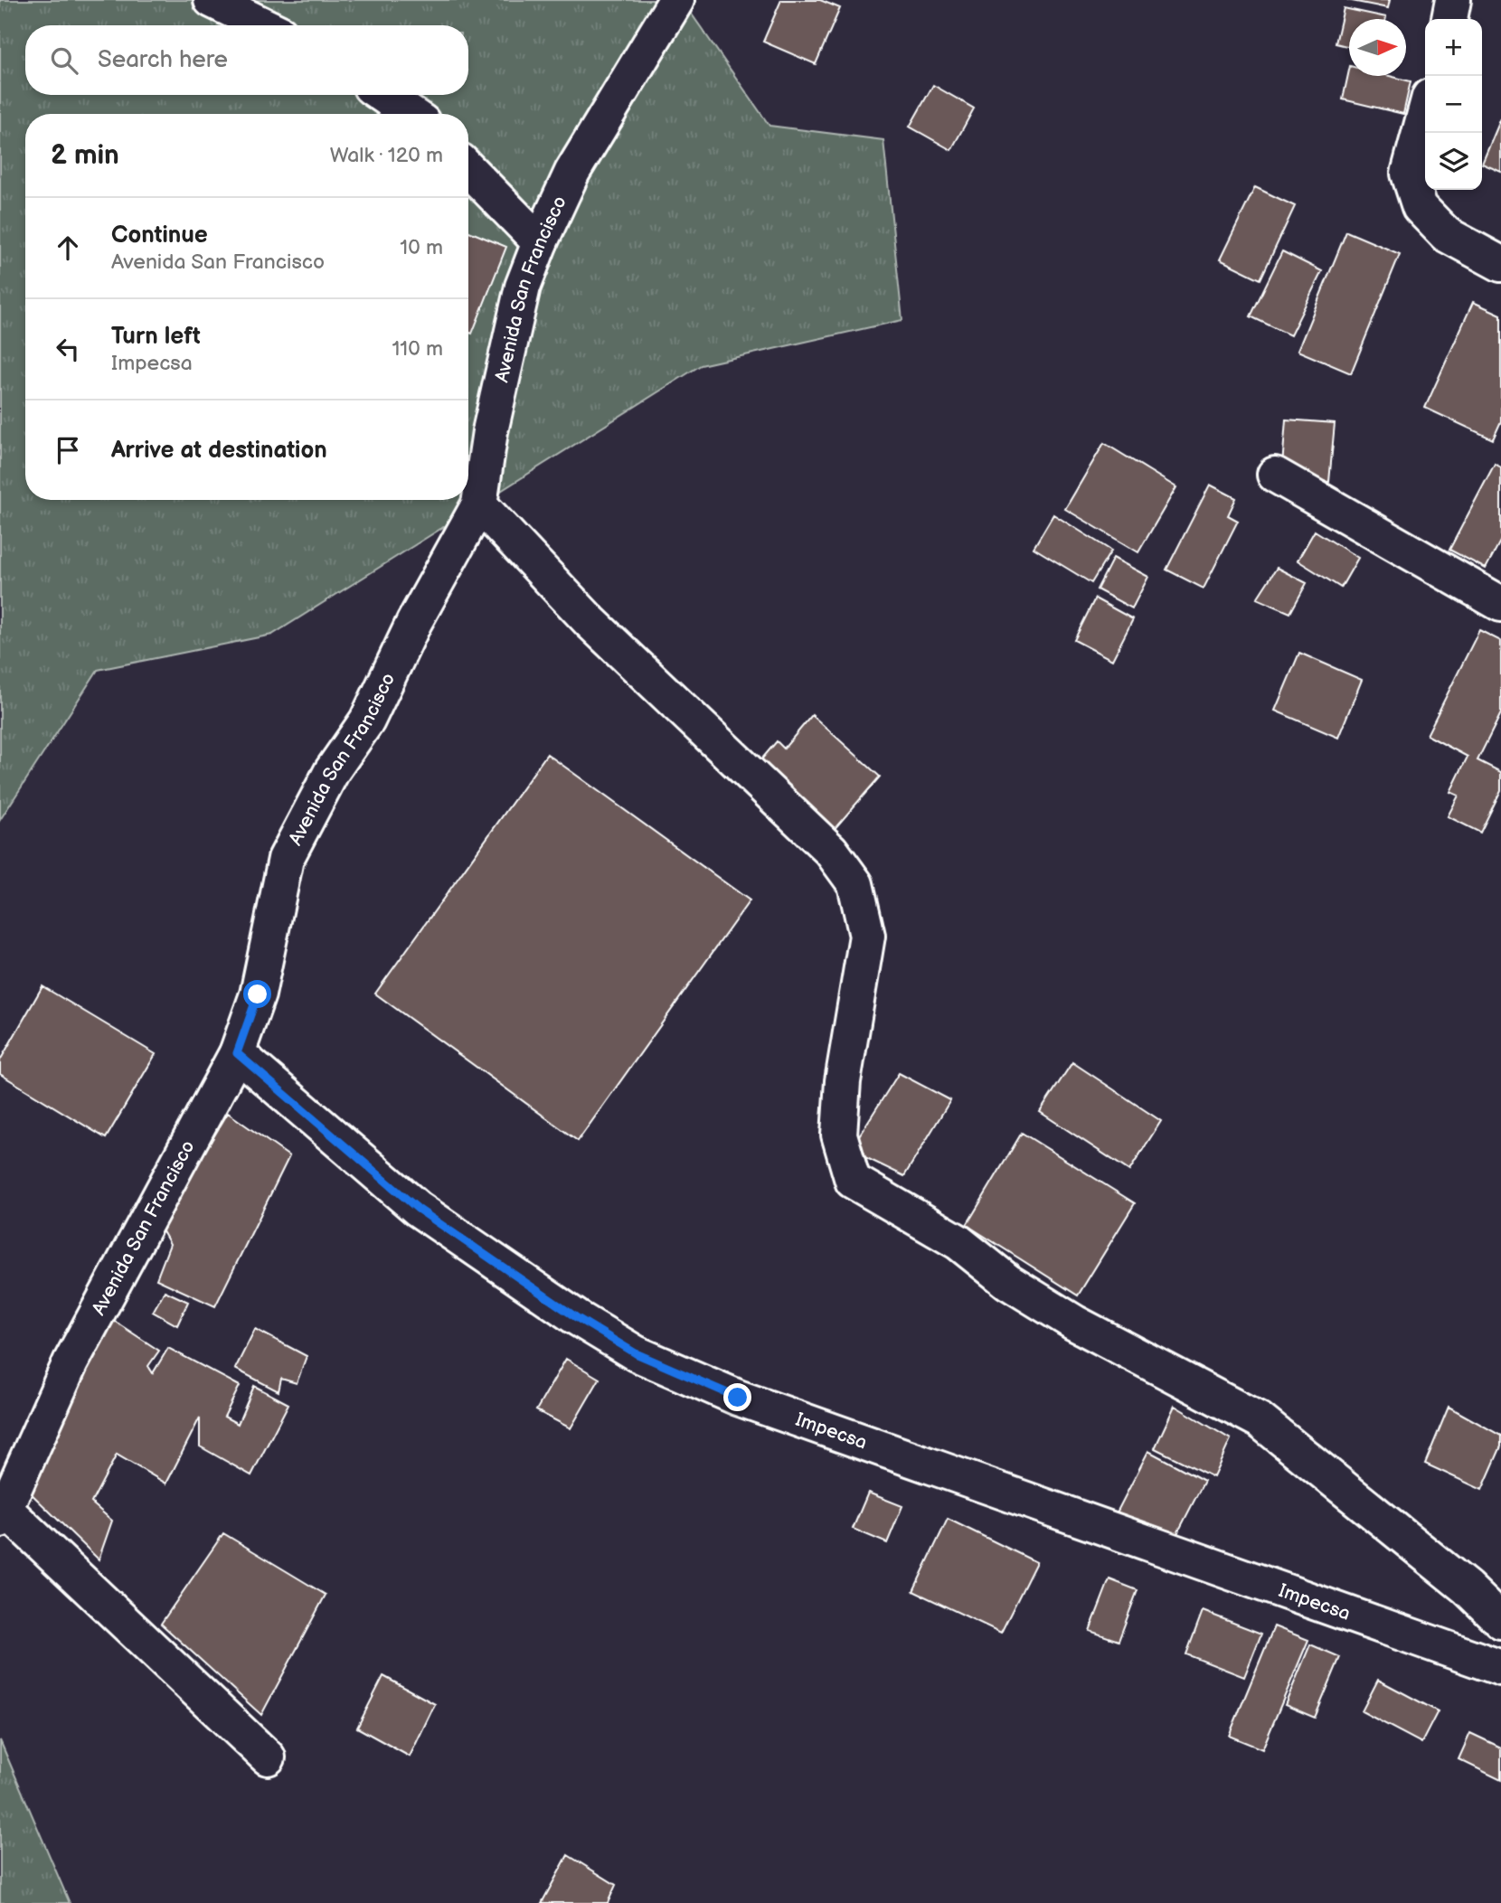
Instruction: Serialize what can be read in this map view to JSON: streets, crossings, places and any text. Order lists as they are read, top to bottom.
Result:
{
  "streets": {
    "street": ["Avenida San Francisco", "Impecsa"]
  },
  "crossings": [
    ["Avenida San Francisco", "Impecsa"]
  ],
  "north": "right",
  "page": {
    "map_buttons": ["+", "−"],
    "search": "Search here",
    "heading": ["2 min", "Walk · 120 m"],
    "list": [
      ["Continue", "Avenida San Francisco", "10 m"],
      ["Turn left", "Impecsa", "110 m"],
      "Arrive at destination"
    ]
  }
}
